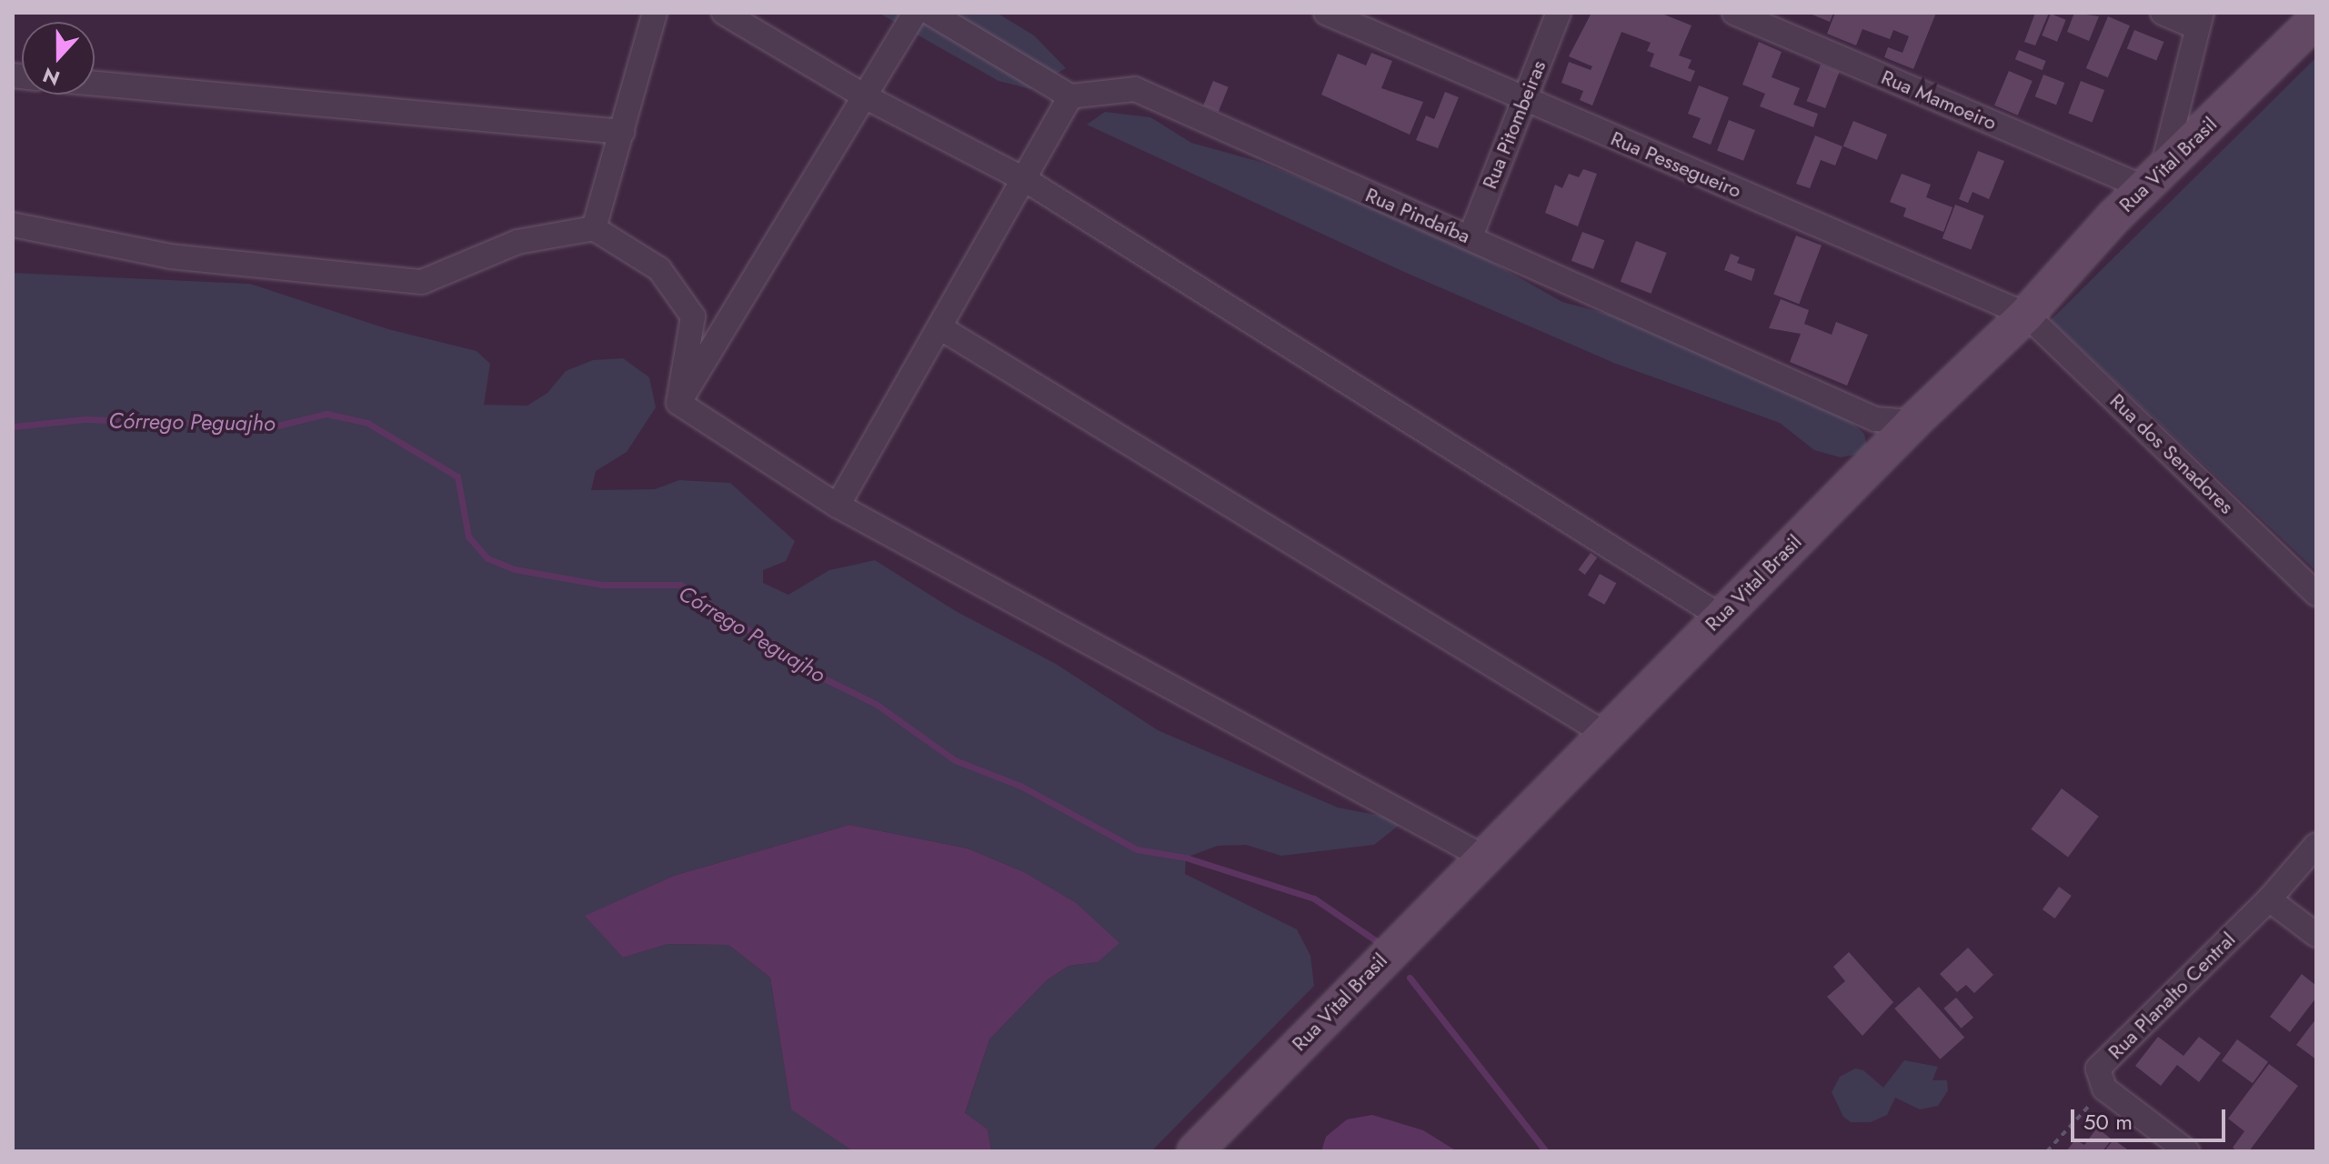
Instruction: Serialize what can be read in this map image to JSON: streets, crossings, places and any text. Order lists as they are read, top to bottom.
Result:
{
  "streets": {
    "main road": ["Rua Vital Brasil"],
    "street": [
      "Rua Mamoeiro",
      "Rua Pitombeiras",
      "Rua Pessegueiro",
      "Rua Pindaíba",
      "Rua dos Senadores",
      "Rua Planalto Central"
    ]
  },
  "crossings": [
    ["Rua Mamoeiro", "Rua Vital Brasil"],
    ["Rua Pitombeiras", "Rua Pessegueiro"],
    ["Rua Pitombeiras", "Rua Pindaíba"],
    ["Rua Pessegueiro", "Rua Vital Brasil"],
    ["Rua Pessegueiro", "Rua dos Senadores"],
    ["Rua Vital Brasil", "Rua Pindaíba"],
    ["Rua Vital Brasil", "Rua dos Senadores"]
  ],
  "water": ["Córrego Peguajho"],
  "scale_bar": "50 m",
  "north": "bottom"
}
